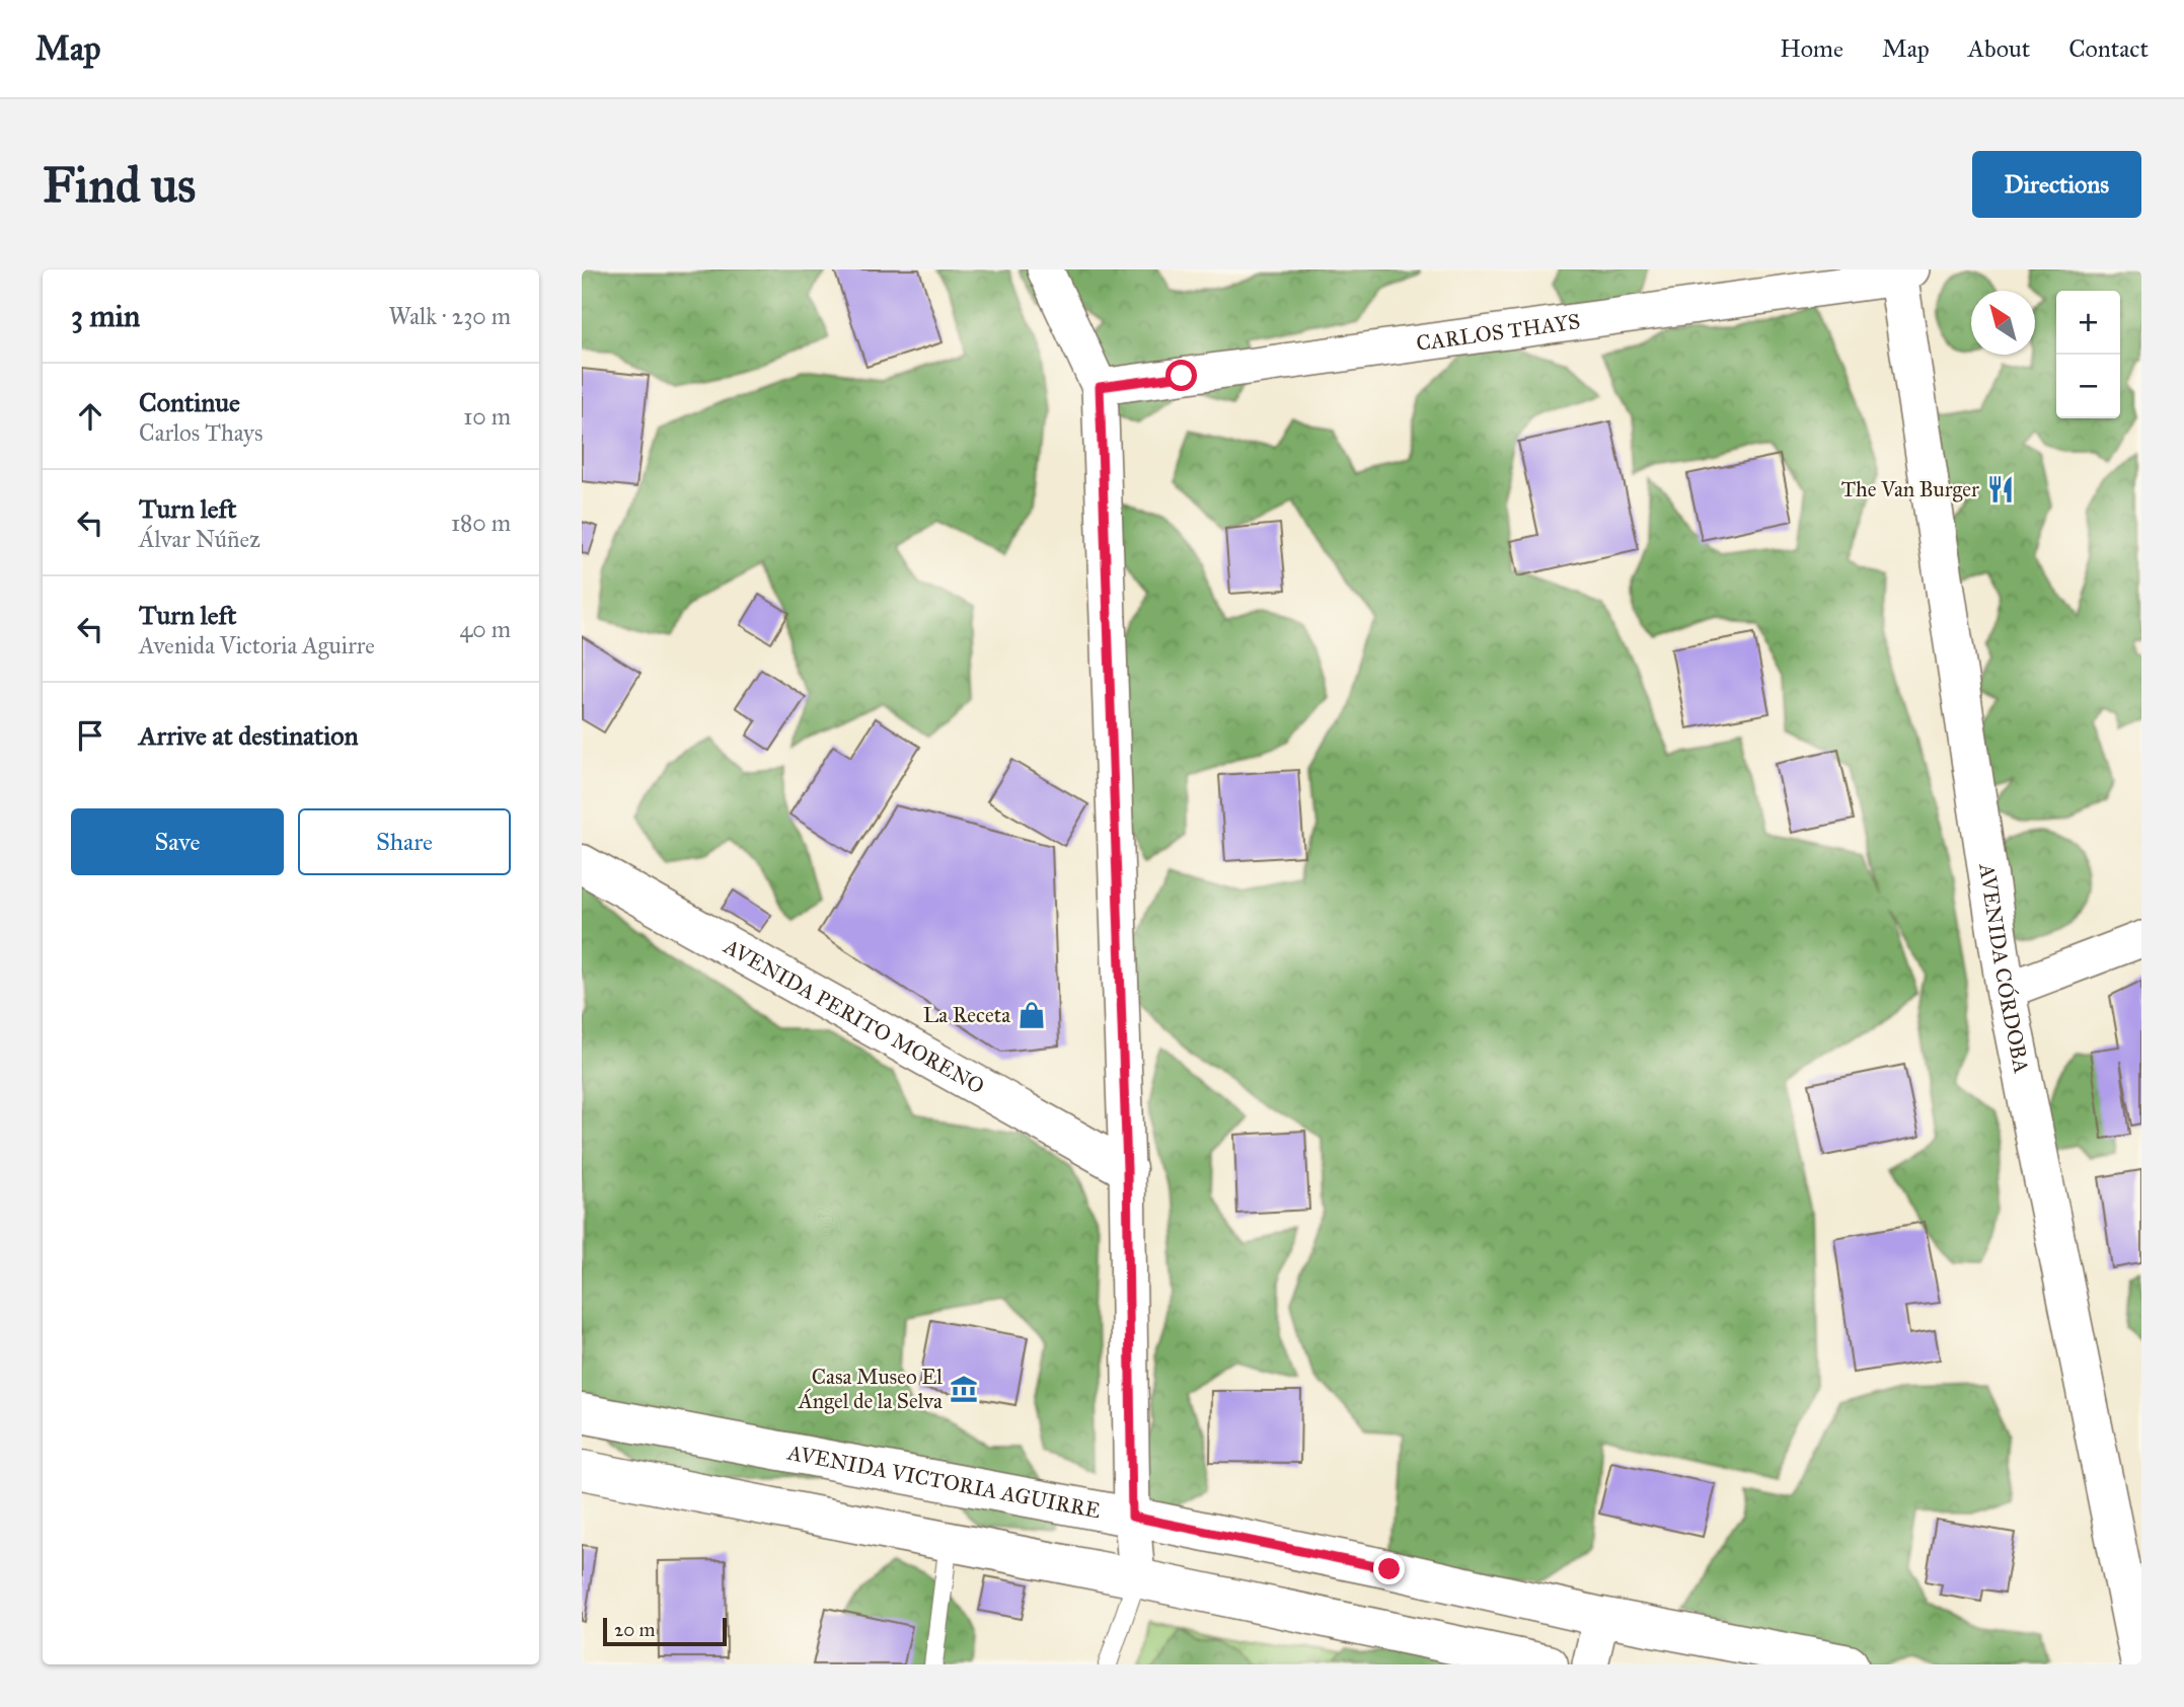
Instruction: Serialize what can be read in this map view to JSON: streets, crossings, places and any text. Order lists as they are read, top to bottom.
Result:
{
  "streets": {
    "main road": ["AVENIDA CÓRDOBA", "AVENIDA PERITO MORENO", "AVENIDA VICTORIA AGUIRRE"],
    "street": ["CARLOS THAYS"]
  },
  "crossings": [
    ["CARLOS THAYS", "AVENIDA CÓRDOBA"]
  ],
  "places": {
    "restaurant": ["The Van Burger"],
    "shop": ["La Receta"],
    "museum": ["Casa Museo El Ángel de la Selva"]
  },
  "scale_bar": "20 m",
  "north": "top left",
  "page": {
    "header": "Map",
    "nav": [
      "Home",
      "Map",
      "About",
      "Contact"
    ],
    "buttons": [
      "Directions",
      ["Save", "Share"]
    ],
    "title": "Find us",
    "heading": ["3 min", "Walk · 230 m"],
    "map_buttons": ["+", "−"],
    "list": [
      ["Continue", "Carlos Thays", "10 m"],
      ["Turn left", "Álvar Núñez", "180 m"],
      ["Turn left", "Avenida Victoria Aguirre", "40 m"],
      "Arrive at destination"
    ],
    "scale": "20 m"
  }
}
